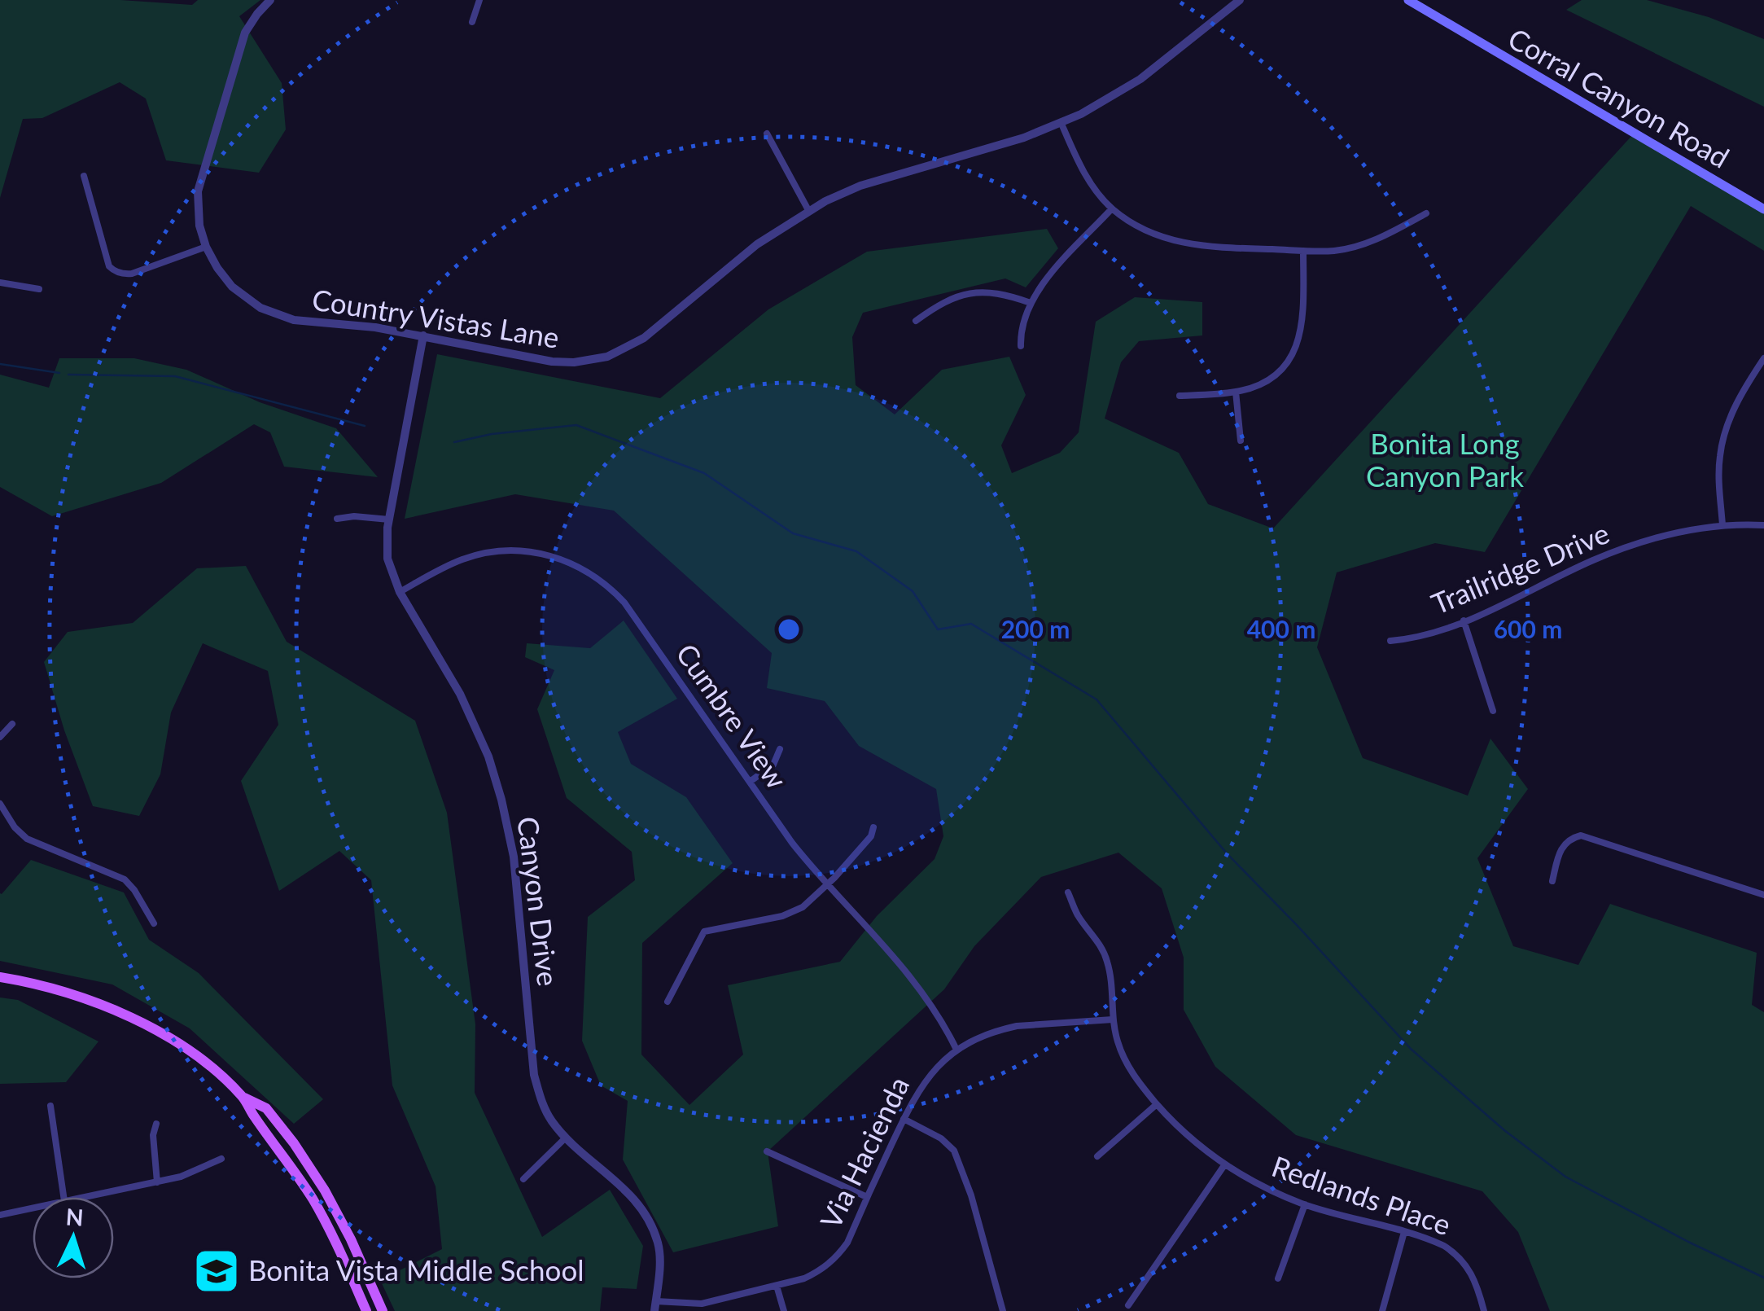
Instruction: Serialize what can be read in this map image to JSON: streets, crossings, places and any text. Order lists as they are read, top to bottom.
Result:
{
  "streets": {
    "main road": ["Corral Canyon Road"],
    "street": [
      "Country Vistas Lane",
      "Trailridge Drive",
      "Cumbre View",
      "Canyon Drive",
      "Via Hacienda",
      "Redlands Place"
    ]
  },
  "crossings": [
    ["Country Vistas Lane", "Canyon Drive"],
    ["Cumbre View", "Canyon Drive"],
    ["Cumbre View", "Via Hacienda"],
    ["Canyon Drive", "Via Hacienda"],
    ["Via Hacienda", "Redlands Place"]
  ],
  "parks": ["Bonita Long Canyon Park"],
  "places": {
    "school or university": ["Bonita Vista Middle School"]
  },
  "north": "top",
  "rings": ["200 m", "400 m", "600 m"]
}
